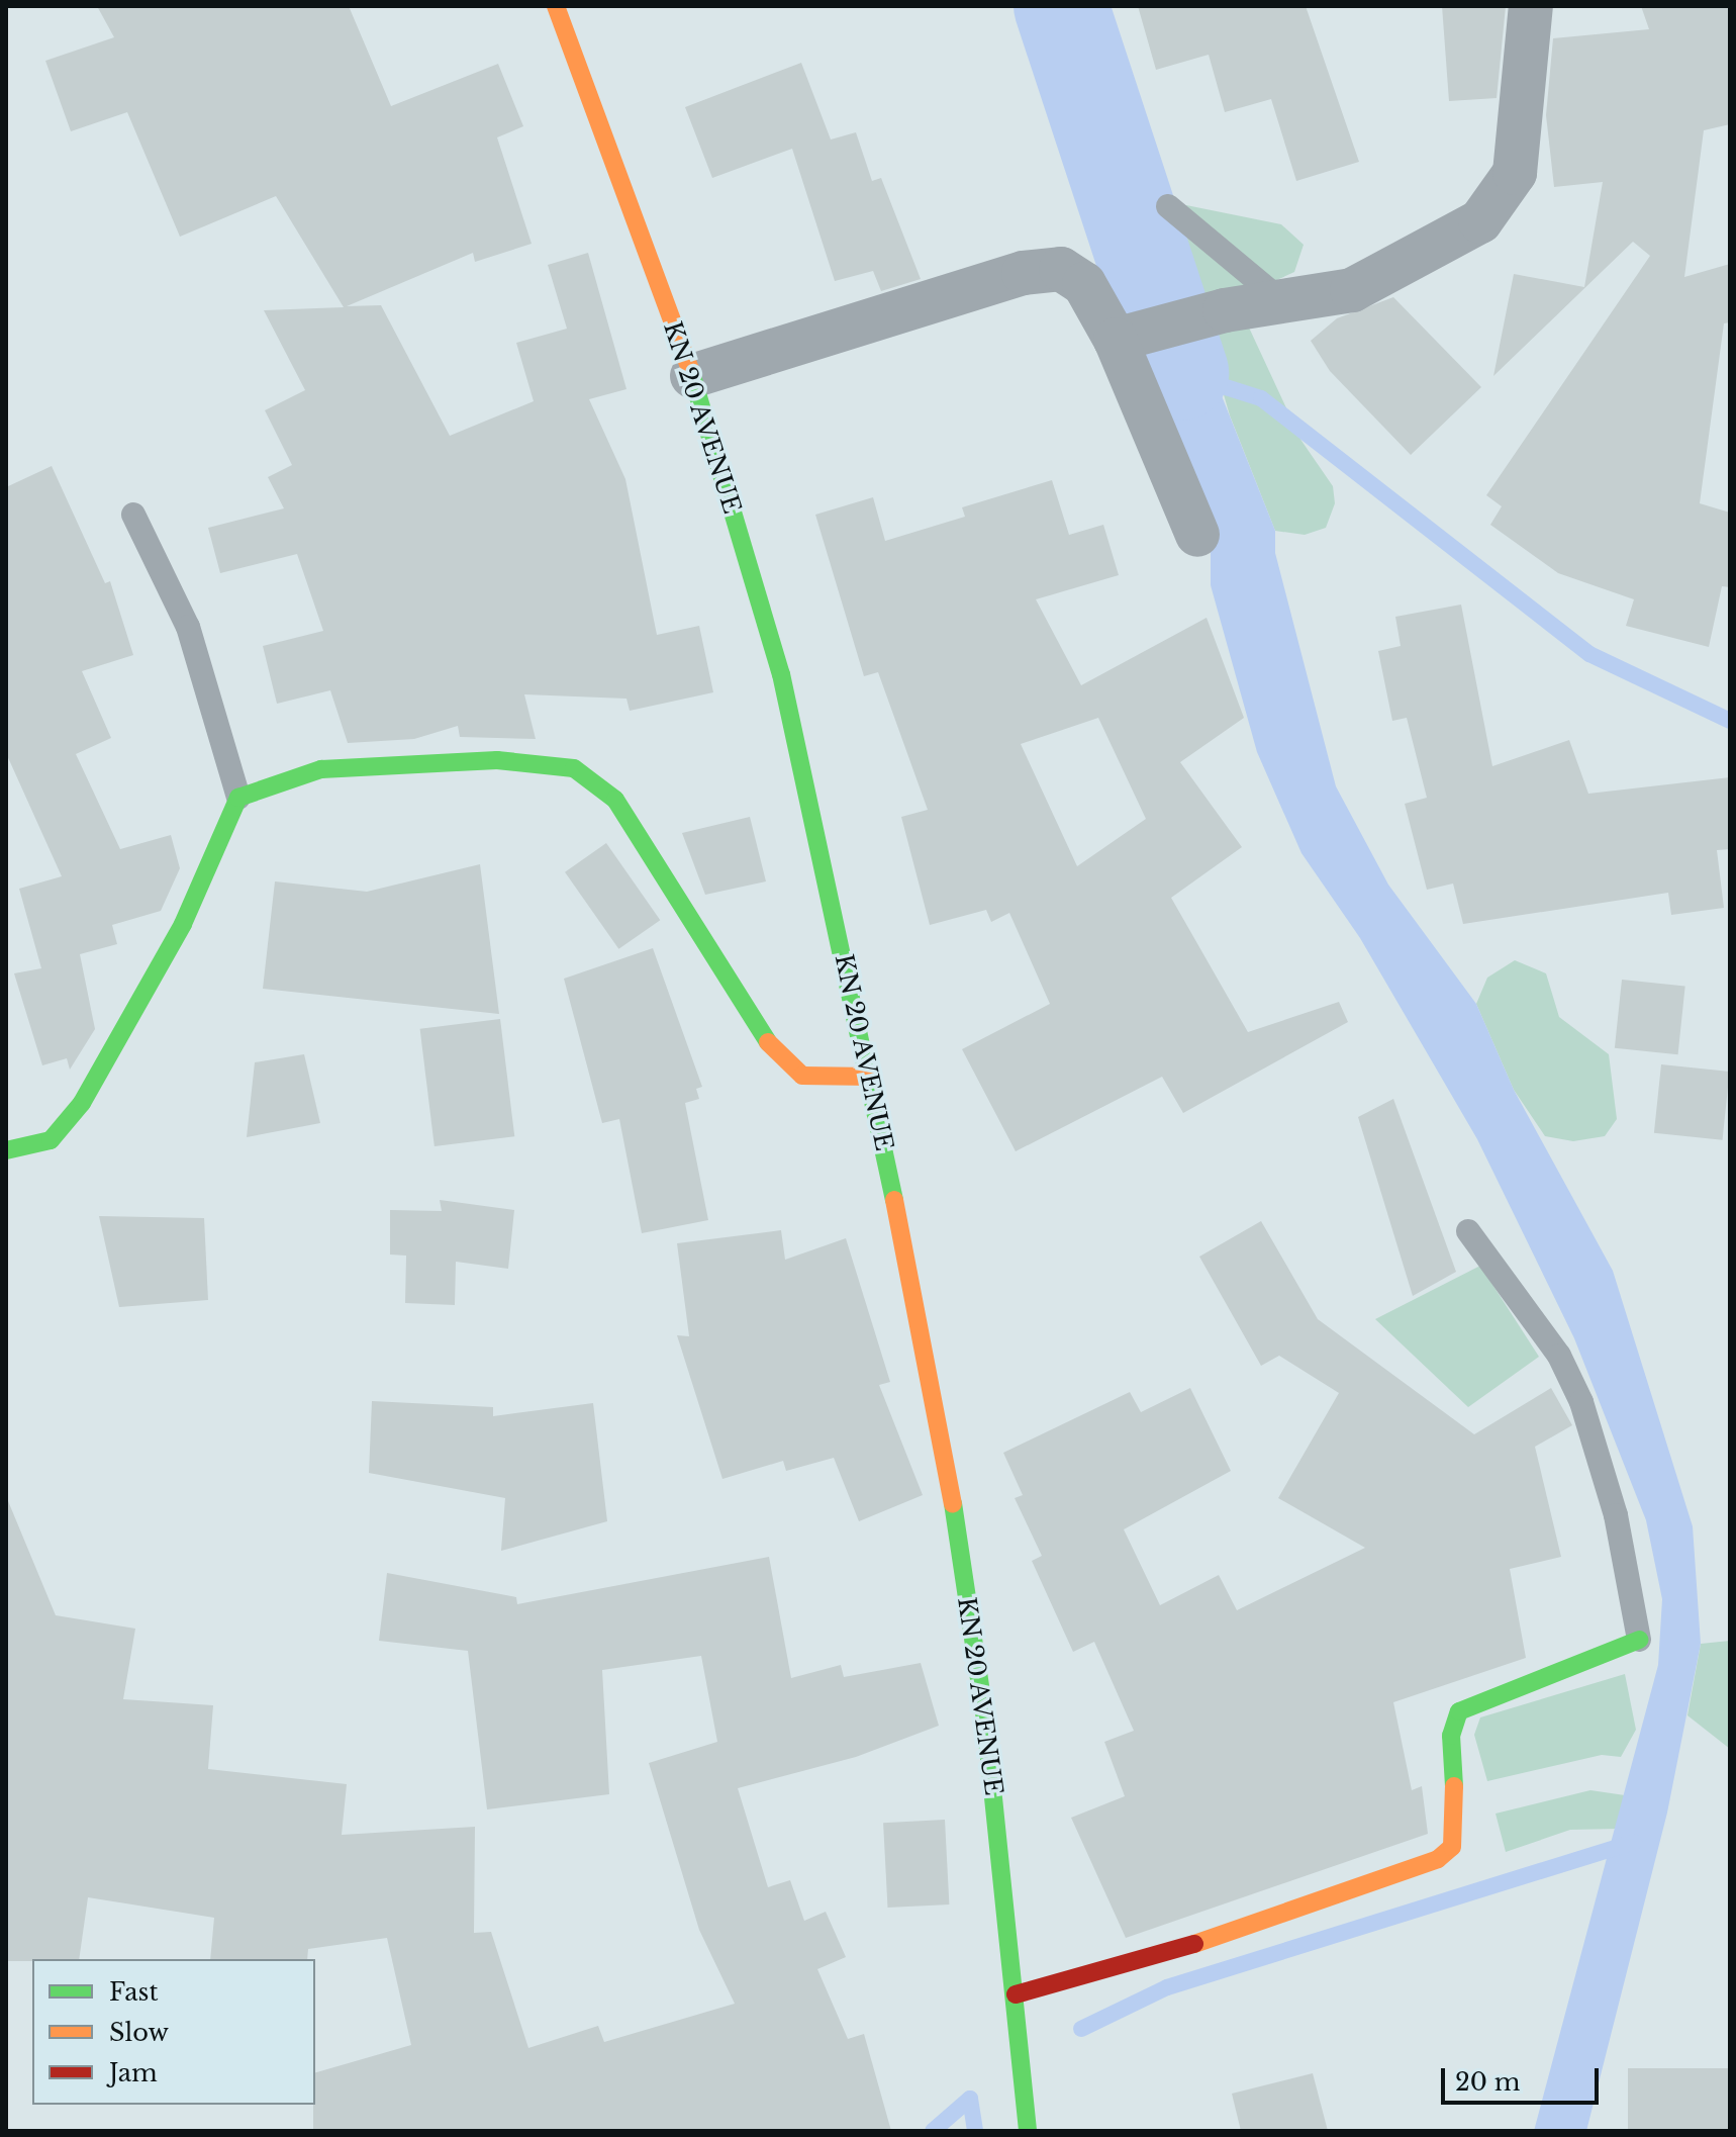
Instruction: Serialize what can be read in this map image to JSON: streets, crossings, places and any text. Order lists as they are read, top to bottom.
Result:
{
  "streets": {
    "main road": ["KN 20 AVENUE"]
  },
  "legend": ["Fast", "Slow", "Jam"],
  "scale_bar": "20 m"
}
